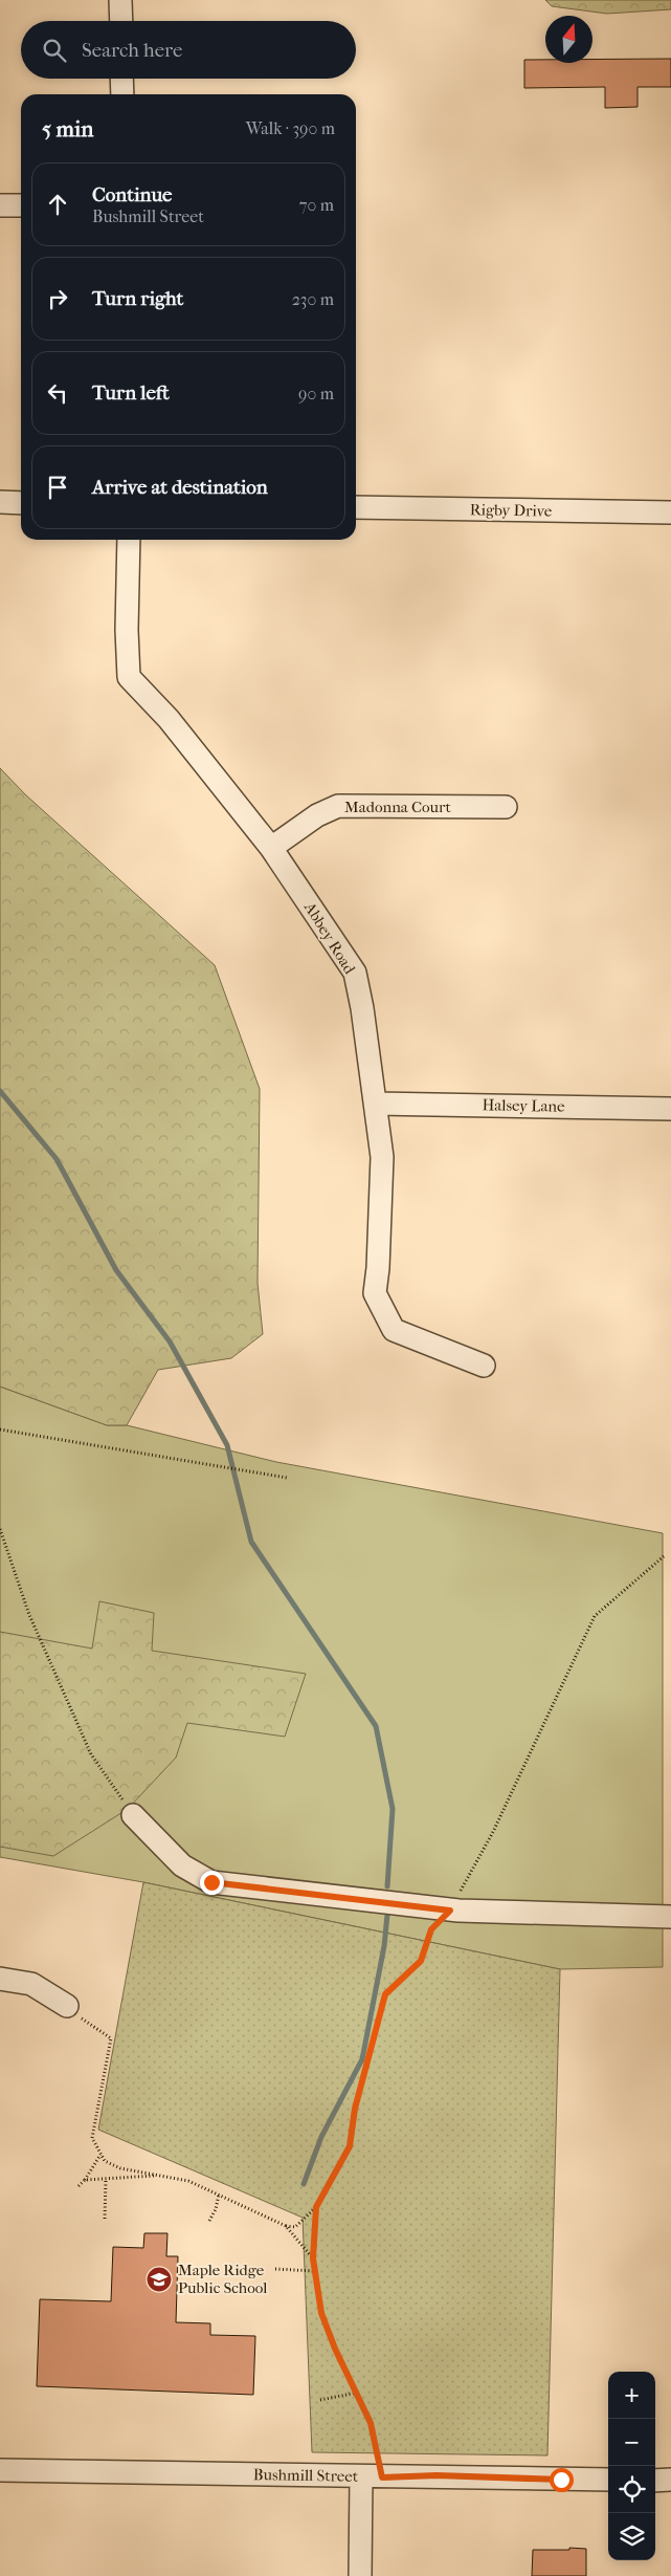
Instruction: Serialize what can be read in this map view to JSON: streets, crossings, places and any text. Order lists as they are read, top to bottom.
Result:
{
  "streets": {
    "street": [
      "Rigby Drive",
      "Madonna Court",
      "Abbey Road",
      "Halsey Lane",
      "Bushmill Street"
    ]
  },
  "crossings": [
    ["Madonna Court", "Abbey Road"],
    ["Abbey Road", "Halsey Lane"]
  ],
  "places": {
    "school or university": ["Maple Ridge Public School"]
  },
  "north": "top",
  "page": {
    "search": "Search here",
    "heading": ["5 min", "Walk · 390 m"],
    "list": [
      ["Continue", "Bushmill Street", "70 m"],
      ["Turn right", "230 m"],
      ["Turn left", "90 m"],
      "Arrive at destination"
    ],
    "map_buttons": ["+", "−"]
  }
}
